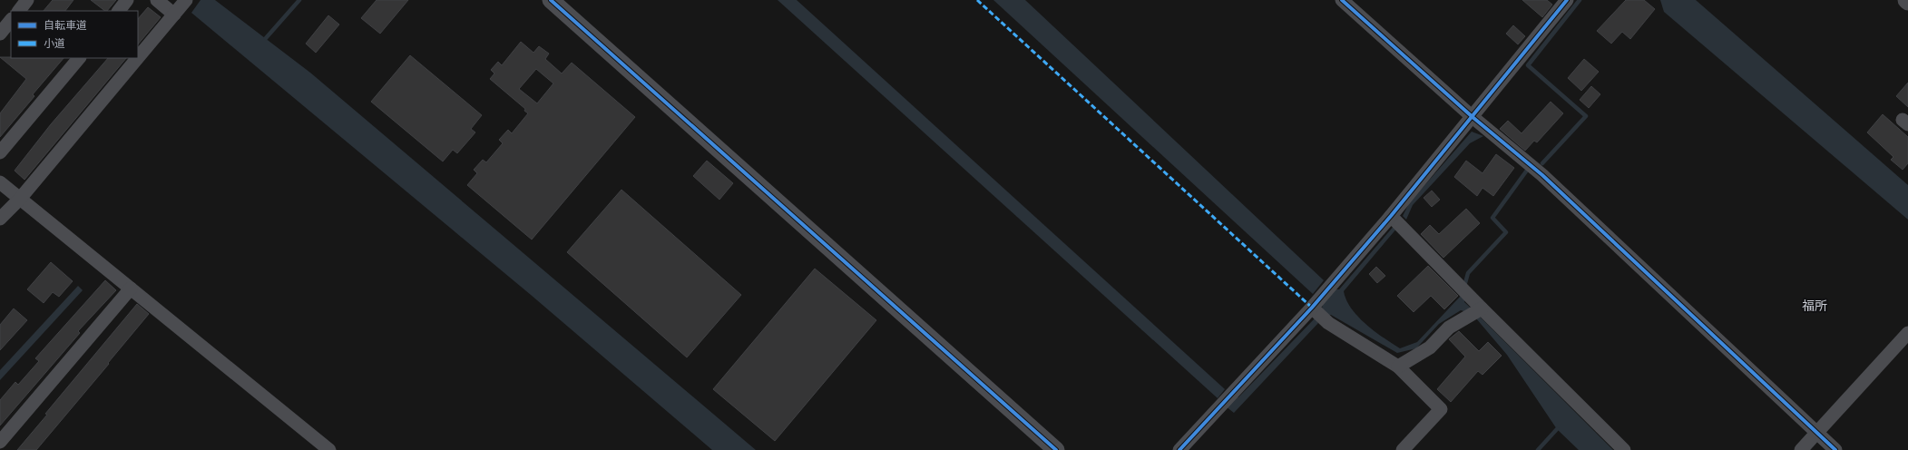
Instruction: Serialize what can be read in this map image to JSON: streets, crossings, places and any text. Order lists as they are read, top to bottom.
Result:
{
  "districts": ["福所"],
  "legend": ["自転車道", "小道"]
}
